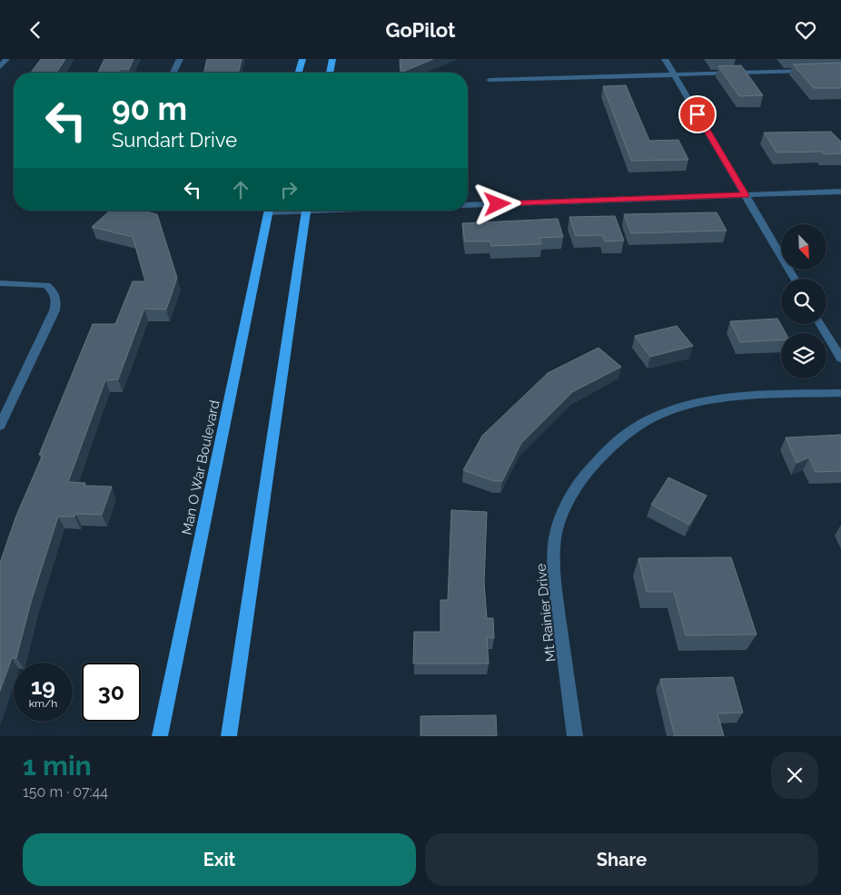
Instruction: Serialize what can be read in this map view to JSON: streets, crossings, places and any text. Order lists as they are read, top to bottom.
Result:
{
  "streets": {
    "main road": ["Man O War Boulevard"],
    "street": ["Mt Rainier Drive"]
  },
  "north": "bottom right",
  "page": {
    "header": "GoPilot",
    "turn": ["90 m", "Sundart Drive"],
    "speed": "19 km/h",
    "limit": "30",
    "heading": ["1 min", "150 m · 07:44"],
    "buttons": ["Exit", "Share"]
  }
}
